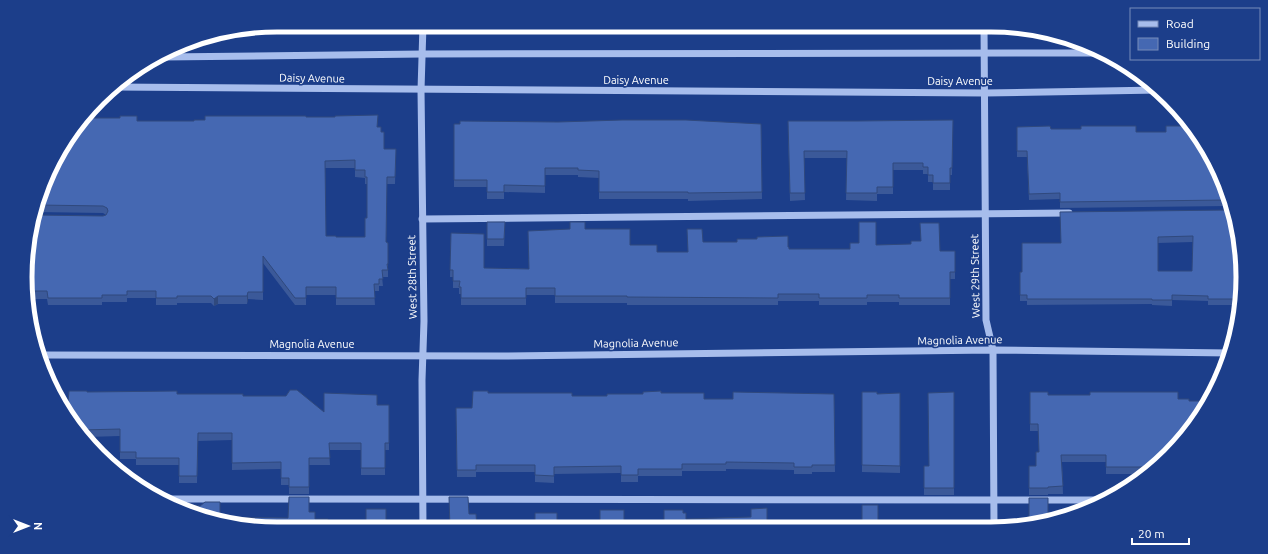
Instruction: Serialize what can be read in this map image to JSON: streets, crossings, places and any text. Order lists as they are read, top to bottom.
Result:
{
  "streets": {
    "street": [
      "Daisy Avenue",
      "West 29th Street",
      "West 28th Street",
      "Magnolia Avenue"
    ]
  },
  "crossings": [
    ["Daisy Avenue", "West 29th Street"],
    ["Daisy Avenue", "West 28th Street"],
    ["West 29th Street", "Magnolia Avenue"],
    ["West 28th Street", "Magnolia Avenue"]
  ],
  "legend": ["Road", "Building"],
  "scale_bar": "20 m",
  "north": "right"
}
